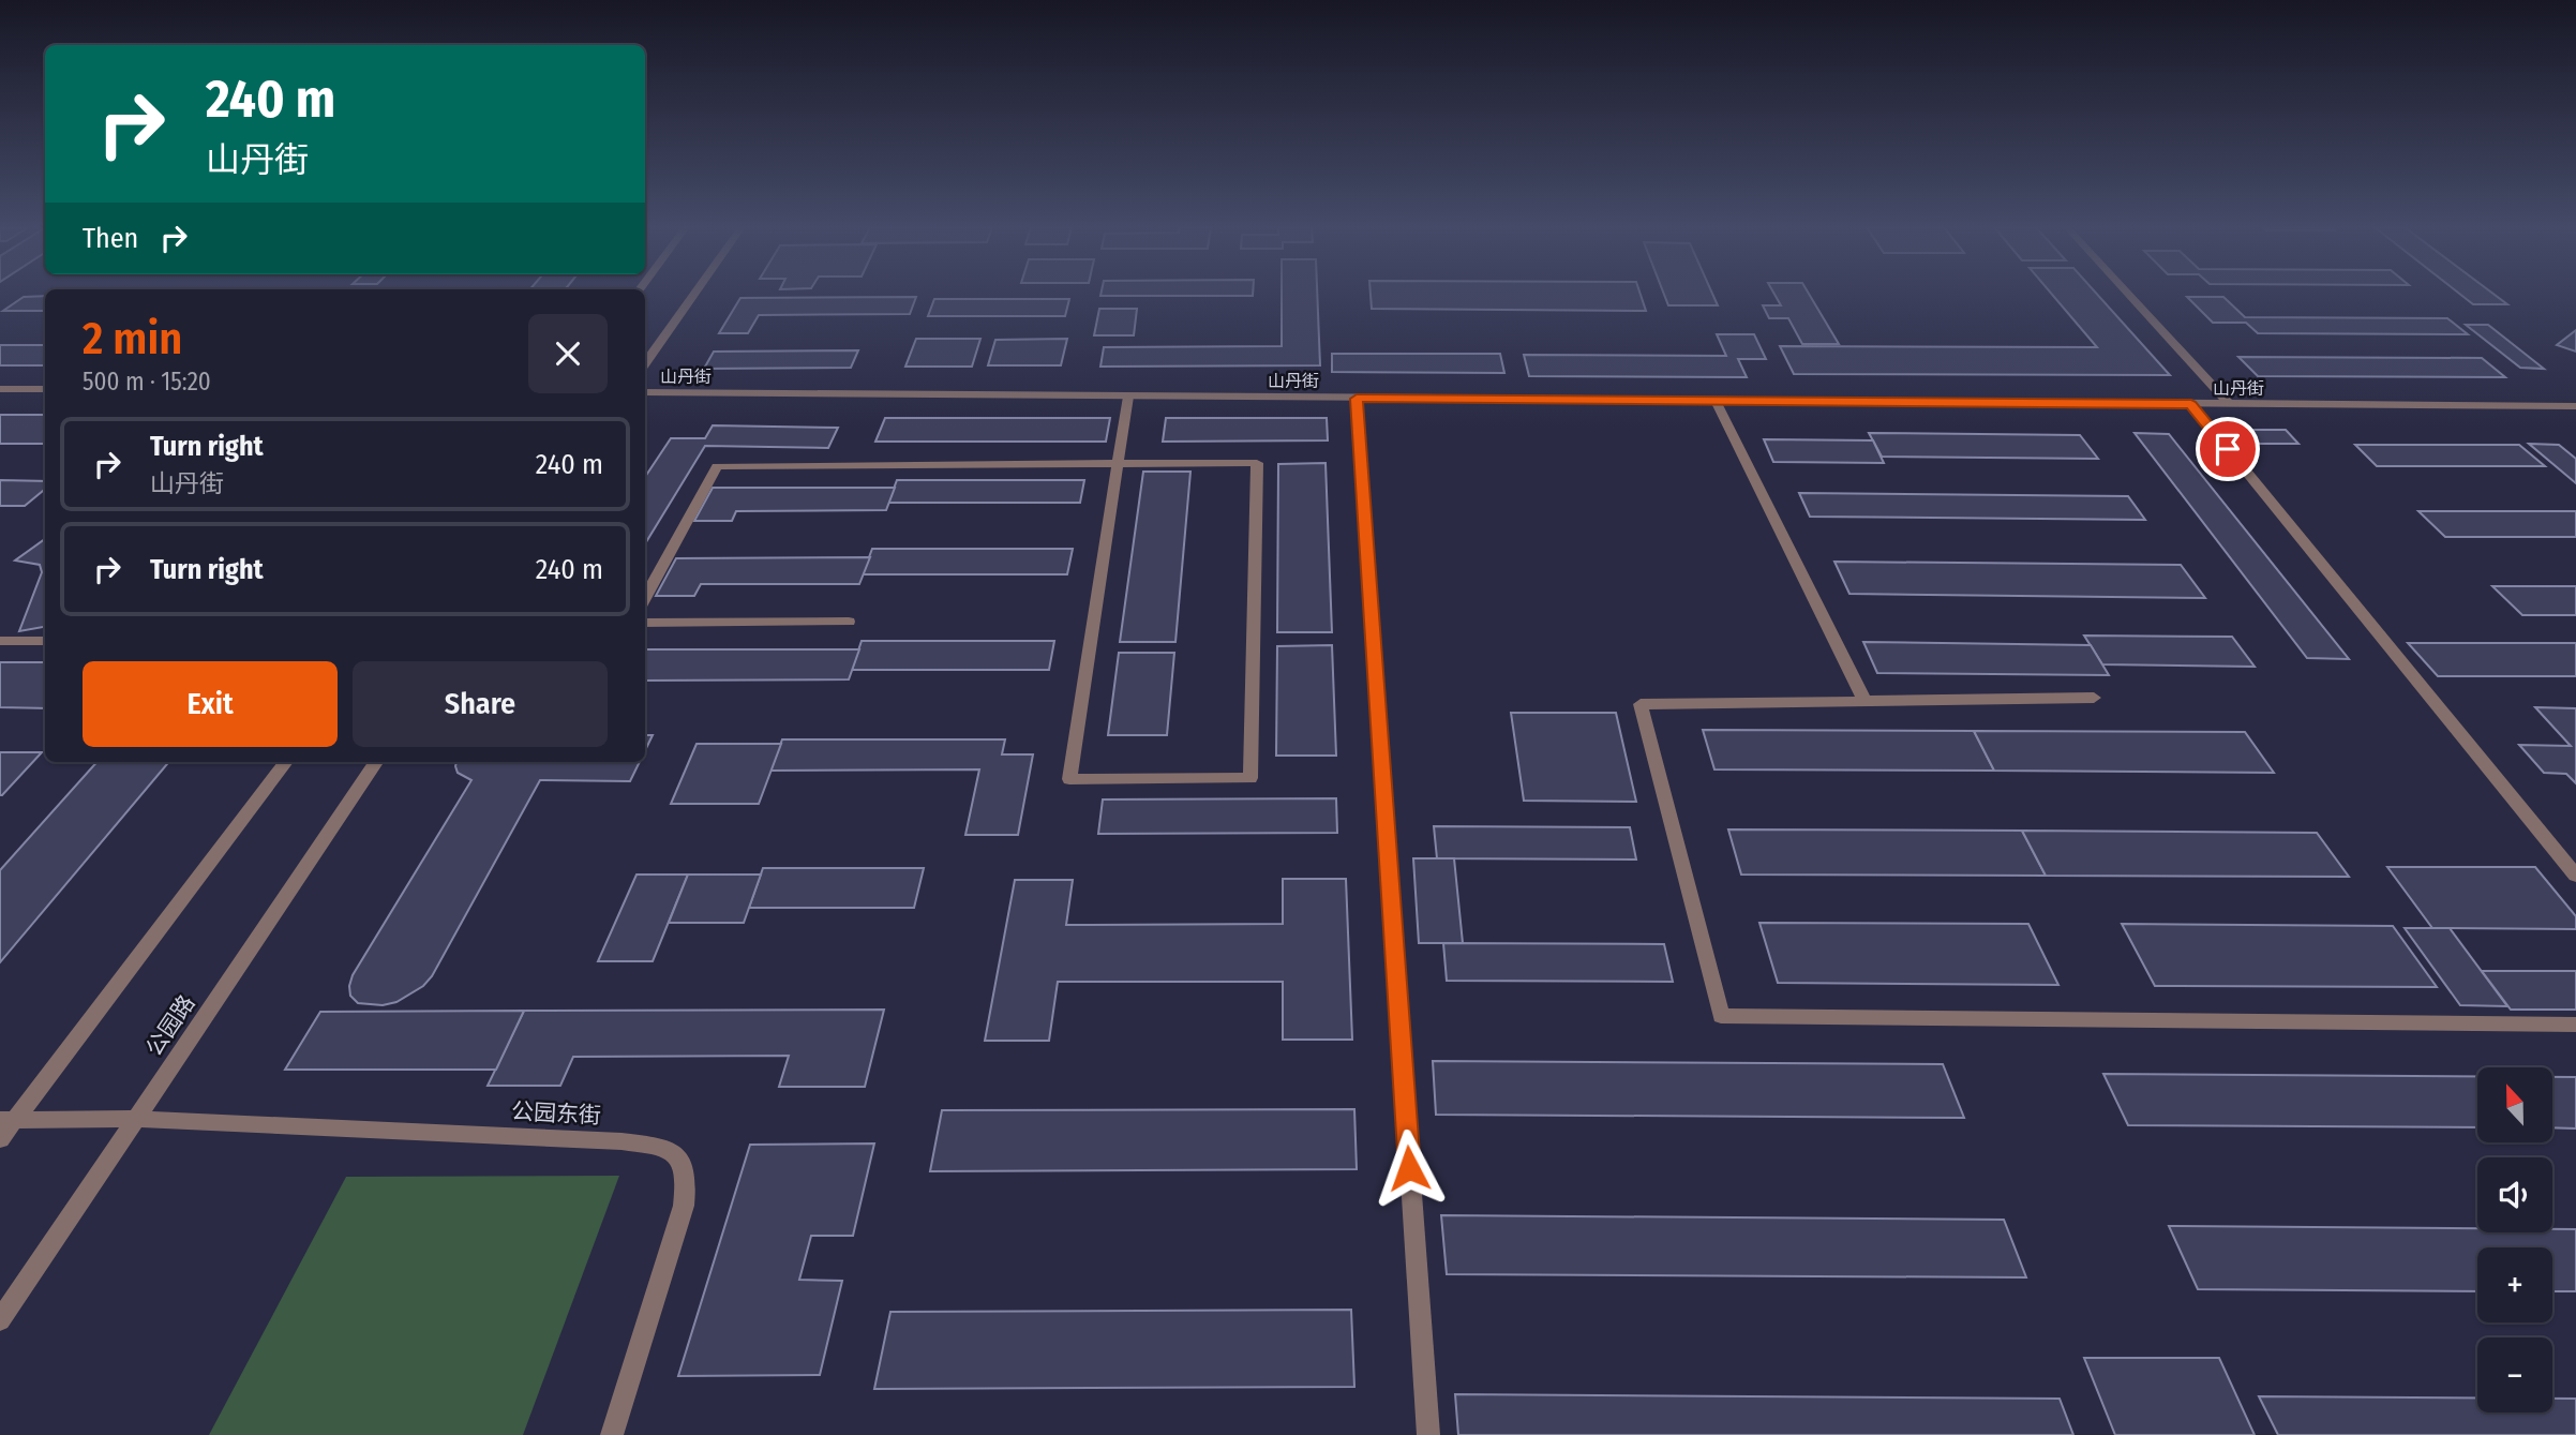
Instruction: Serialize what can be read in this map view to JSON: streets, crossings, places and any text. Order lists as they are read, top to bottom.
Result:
{
  "streets": {
    "street": ["山丹街", "公园路", "公园东街"]
  },
  "crossings": [
    ["公园路", "公园东街"]
  ],
  "north": "top",
  "page": {
    "turn": ["240 m", "山丹街"],
    "then": "Then",
    "heading": ["2 min", "500 m · 15:20"],
    "list": [
      {
        "name": "Turn right",
        "note": "山丹街",
        "value": "240 m"
      },
      {
        "name": "Turn right",
        "value": "240 m"
      }
    ],
    "buttons": ["Exit", "Share"],
    "map_buttons": ["+", "−"]
  }
}
